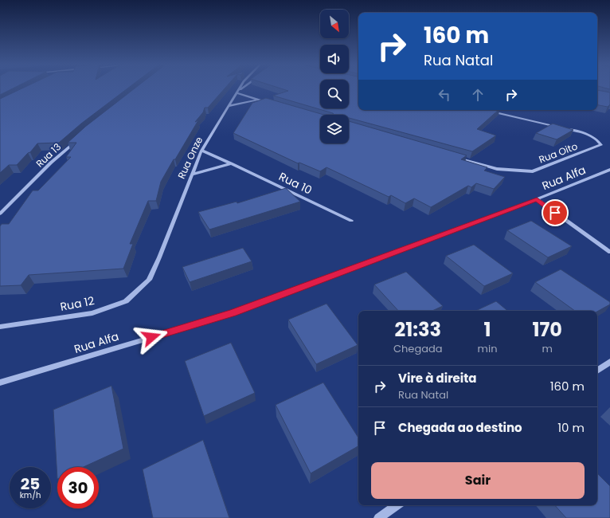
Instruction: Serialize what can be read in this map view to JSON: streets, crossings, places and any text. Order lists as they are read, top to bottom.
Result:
{
  "streets": {
    "street": [
      "Rua Oito",
      "Rua 13",
      "Rua Onze",
      "Rua Alfa",
      "Rua 10",
      "Rua 12"
    ]
  },
  "crossings": [
    ["Rua Onze", "Rua 10"],
    ["Rua Onze", "Rua 12"]
  ],
  "north": "bottom right",
  "page": {
    "turn": ["160 m", "Rua Natal"],
    "eta": [
      "21:33",
      "Chegada",
      "1",
      "min",
      "170",
      "m"
    ],
    "list": [
      {
        "name": "Vire à direita",
        "note": "Rua Natal",
        "value": "160 m"
      },
      {
        "name": "Chegada ao destino",
        "value": "10 m"
      }
    ],
    "buttons": "Sair",
    "speed": "25 km/h",
    "limit": "30"
  }
}
